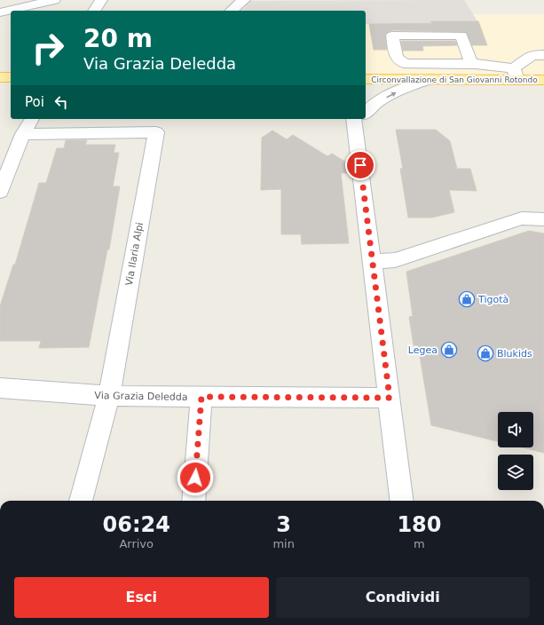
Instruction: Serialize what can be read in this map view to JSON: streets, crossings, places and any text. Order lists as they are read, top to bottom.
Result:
{
  "streets": {
    "main road": ["Circonvallazione di San Giovanni Rotondo"],
    "street": ["Via Ilaria Alpi", "Via Grazia Deledda"]
  },
  "crossings": [
    ["Via Ilaria Alpi", "Via Grazia Deledda"]
  ],
  "places": {
    "shop": ["Tigotà", "Legea", "Blukids"]
  },
  "page": {
    "turn": ["20 m", "Via Grazia Deledda"],
    "then": "Poi",
    "eta": [
      "06:24",
      "Arrivo",
      "3",
      "min",
      "180",
      "m"
    ],
    "buttons": ["Esci", "Condividi"]
  }
}
